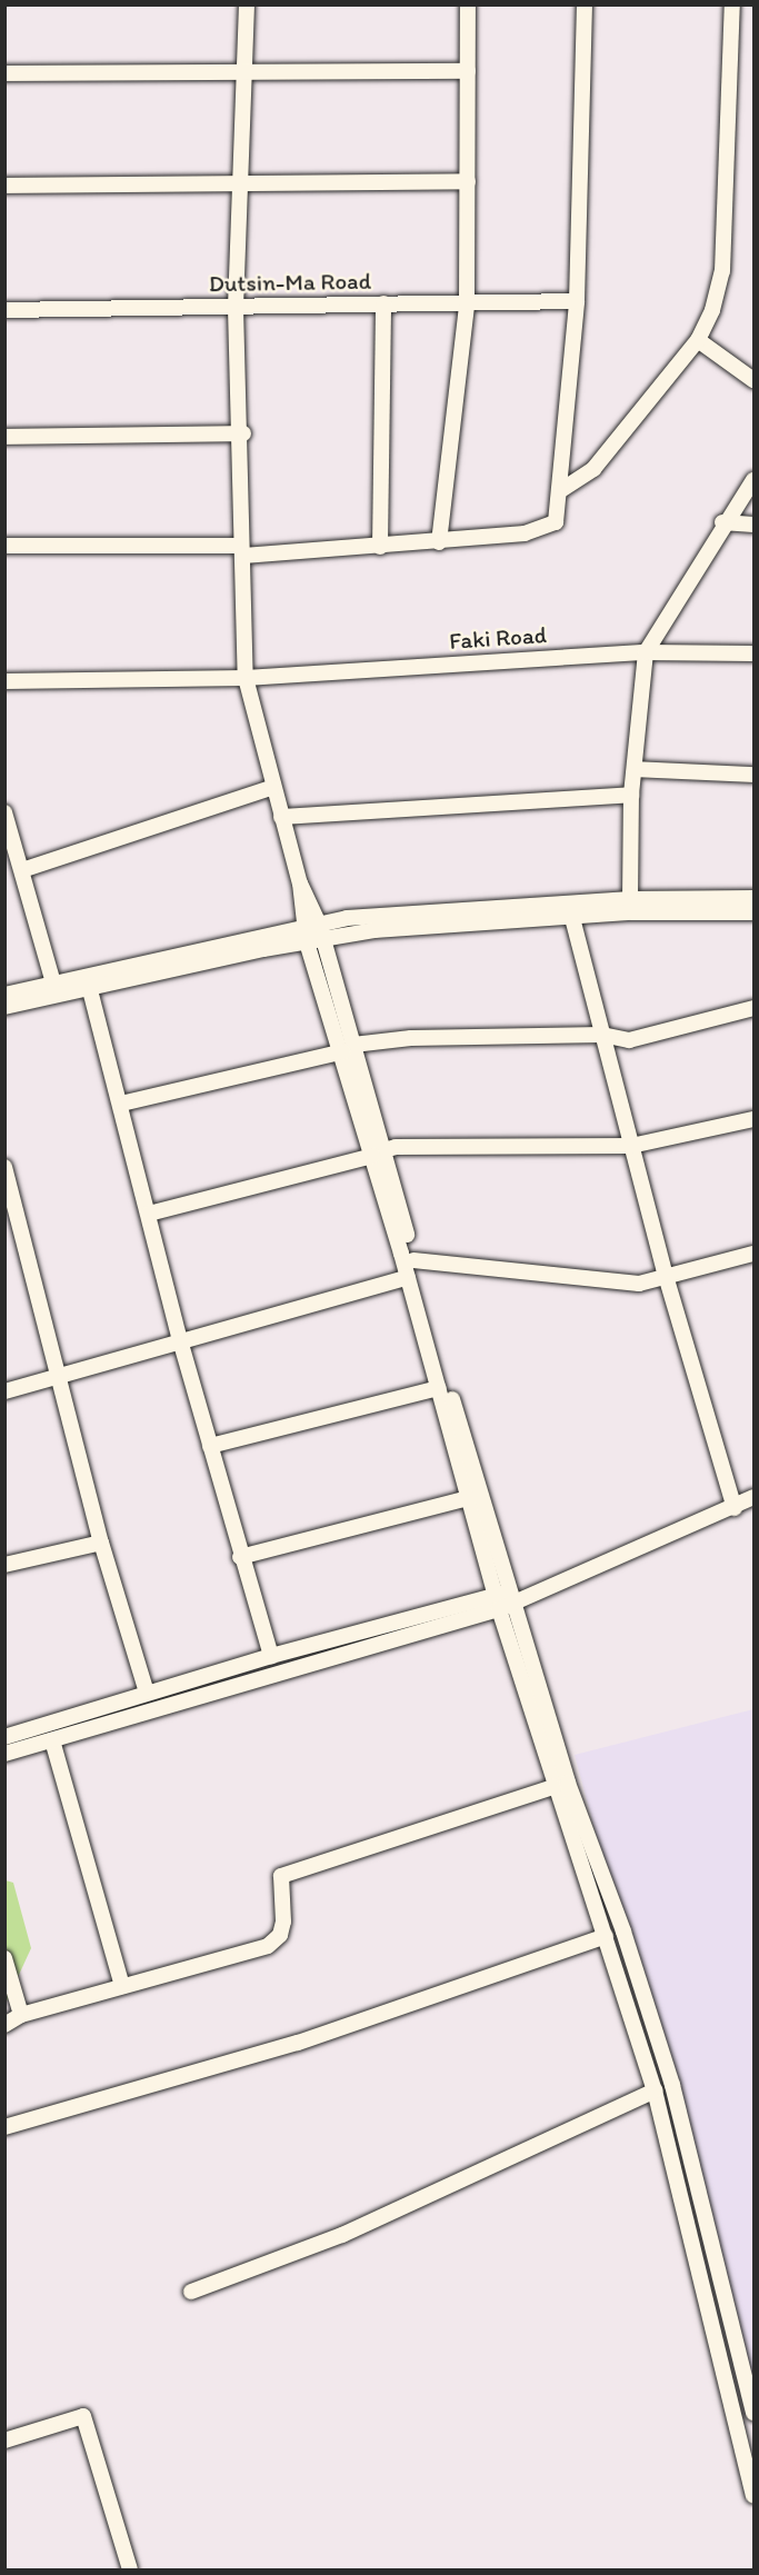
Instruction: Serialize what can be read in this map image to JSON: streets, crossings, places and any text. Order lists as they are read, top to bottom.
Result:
{
  "streets": {
    "street": ["Dutsin-Ma Road", "Faki Road"]
  }
}
